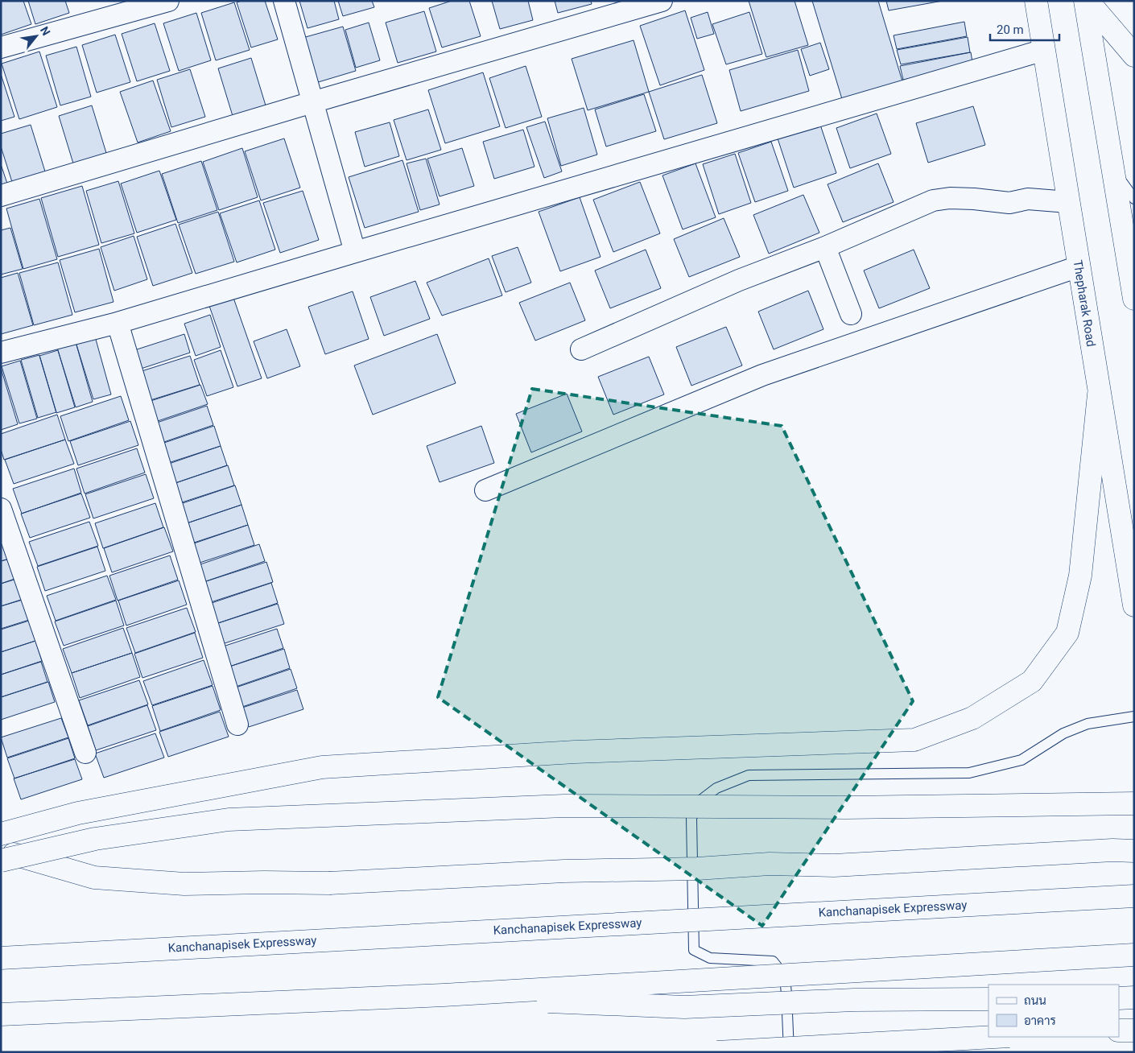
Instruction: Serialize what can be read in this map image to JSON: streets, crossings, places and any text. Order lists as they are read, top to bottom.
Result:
{
  "streets": {
    "main road": ["Thepharak Road", "Kanchanapisek Expressway"]
  },
  "legend": ["ถนน", "อาคาร"],
  "scale_bar": "20 m",
  "north": "top right"
}
